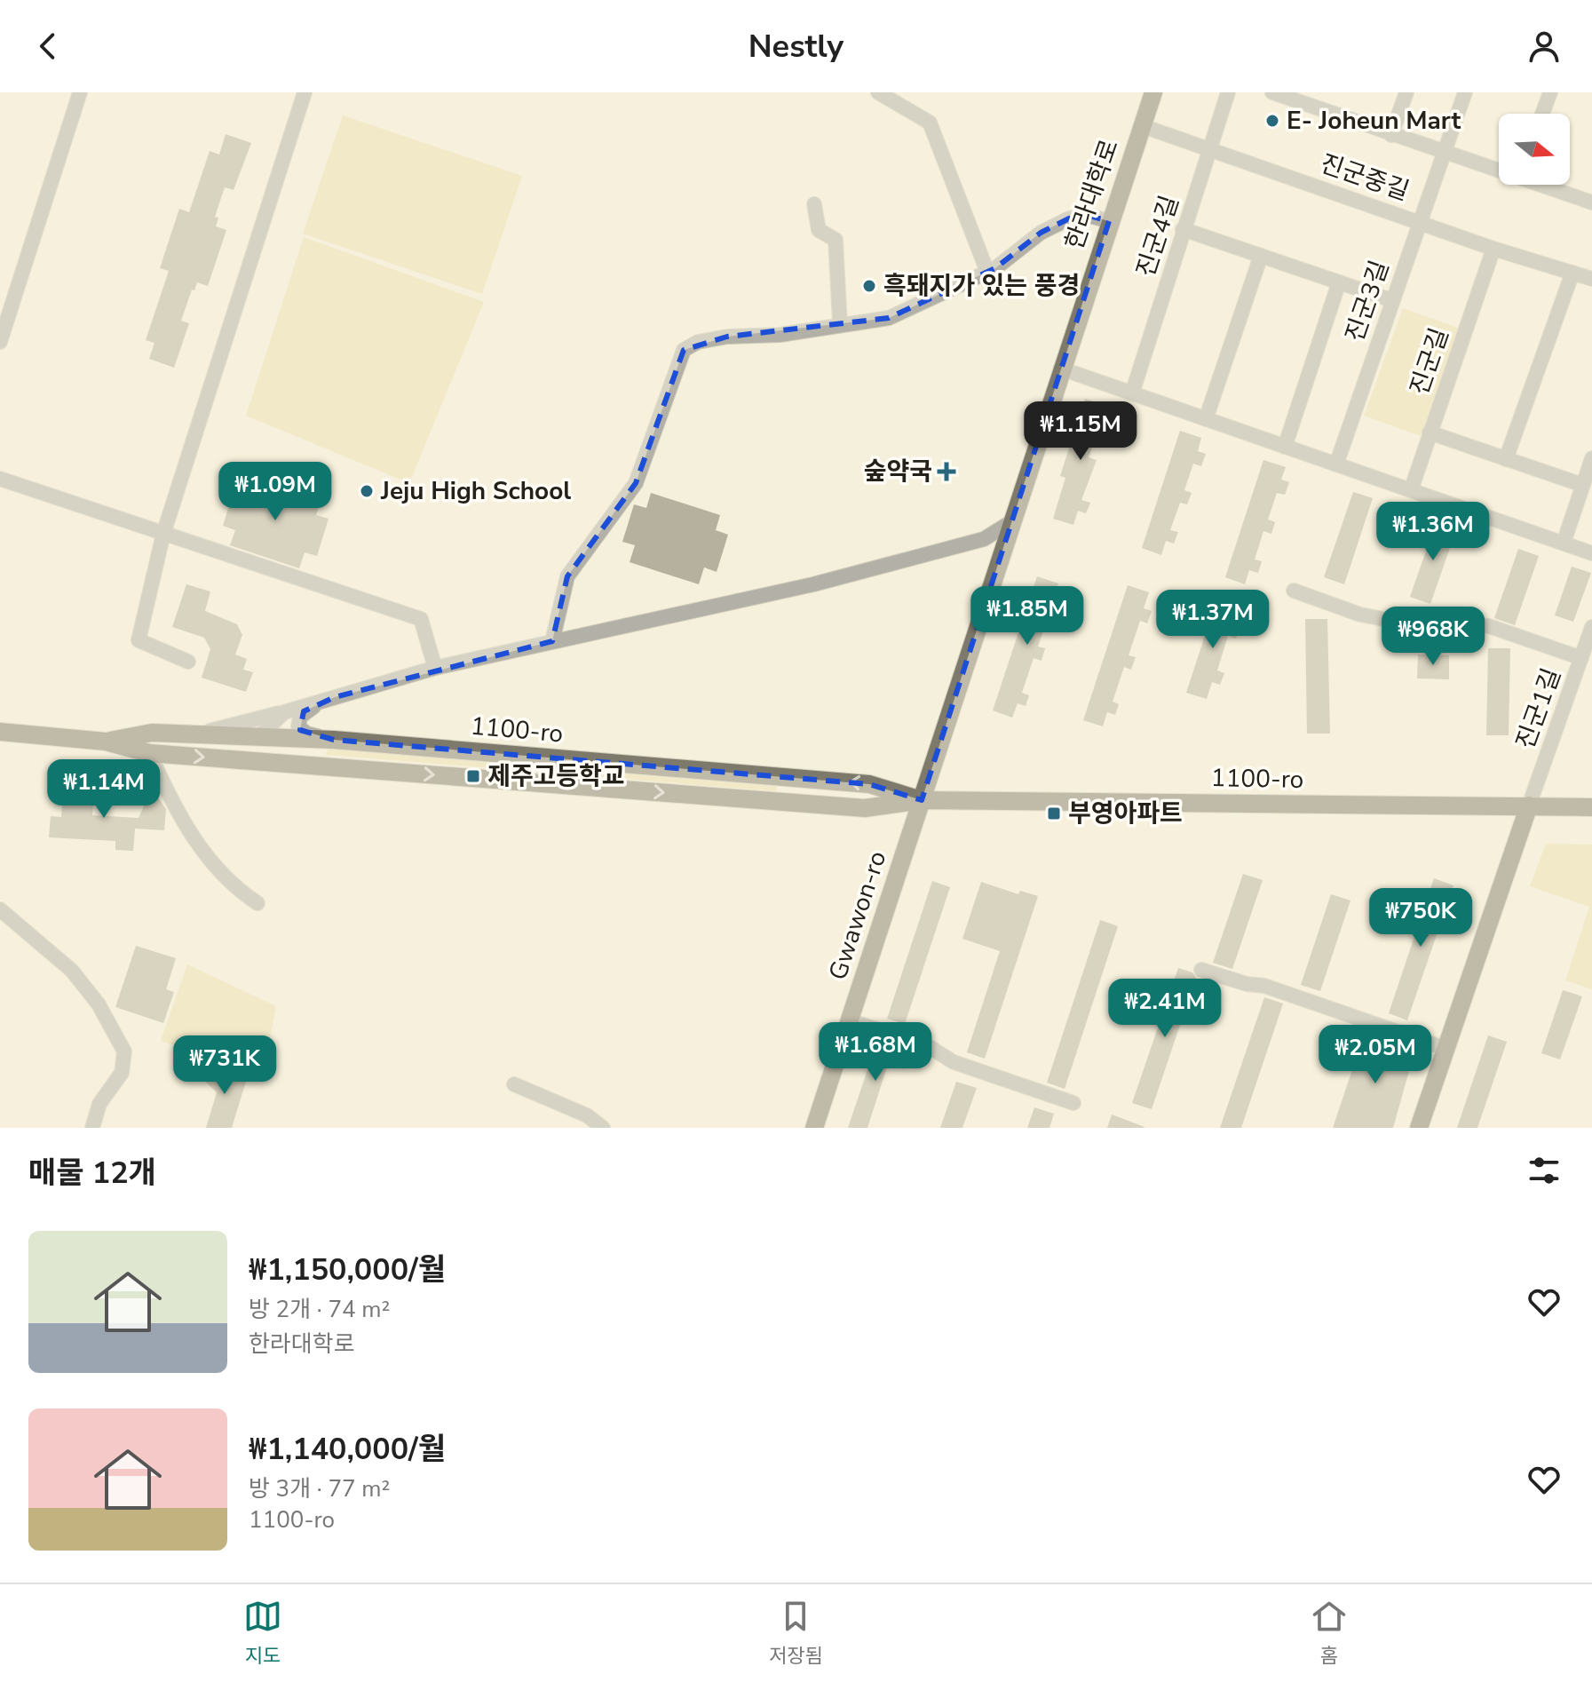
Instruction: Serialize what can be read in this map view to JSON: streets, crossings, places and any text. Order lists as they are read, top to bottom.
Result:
{
  "streets": {
    "main road": ["한라대학로", "1100-ro", "Gwawon-ro"],
    "street": [
      "진군중길",
      "진군4길",
      "진군3길",
      "진군길",
      "진군1길"
    ]
  },
  "crossings": [
    ["진군중길", "한라대학로"],
    ["진군중길", "진군4길"],
    ["진군중길", "진군3길"],
    ["진군중길", "진군길"],
    ["한라대학로", "1100-ro"],
    ["한라대학로", "Gwawon-ro"],
    ["진군1길", "1100-ro"],
    ["1100-ro", "Gwawon-ro"]
  ],
  "places": {
    "other": ["E- Joheun Mart", "흑돼지가 있는 풍경", "Jeju High School"],
    "health": ["숲약국"],
    "transit": ["제주고등학교", "부영아파트"]
  },
  "north": "right",
  "page": {
    "header": "Nestly",
    "price": [
      "₩1.15M",
      "₩1.09M",
      "₩1.36M",
      "₩1.85M",
      "₩1.37M",
      "₩968K",
      "₩1.14M",
      "₩750K",
      "₩2.41M",
      "₩1.68M",
      "₩2.05M",
      "₩731K"
    ],
    "heading": "매물 12개",
    "list": [
      {
        "name": "₩1,150,000/월",
        "note": "방 2개 · 74 m² · 한라대학로"
      },
      {
        "name": "₩1,140,000/월",
        "note": "방 3개 · 77 m² · 1100-ro"
      }
    ],
    "tabs": ["지도", "저장됨", "홈"]
  }
}
